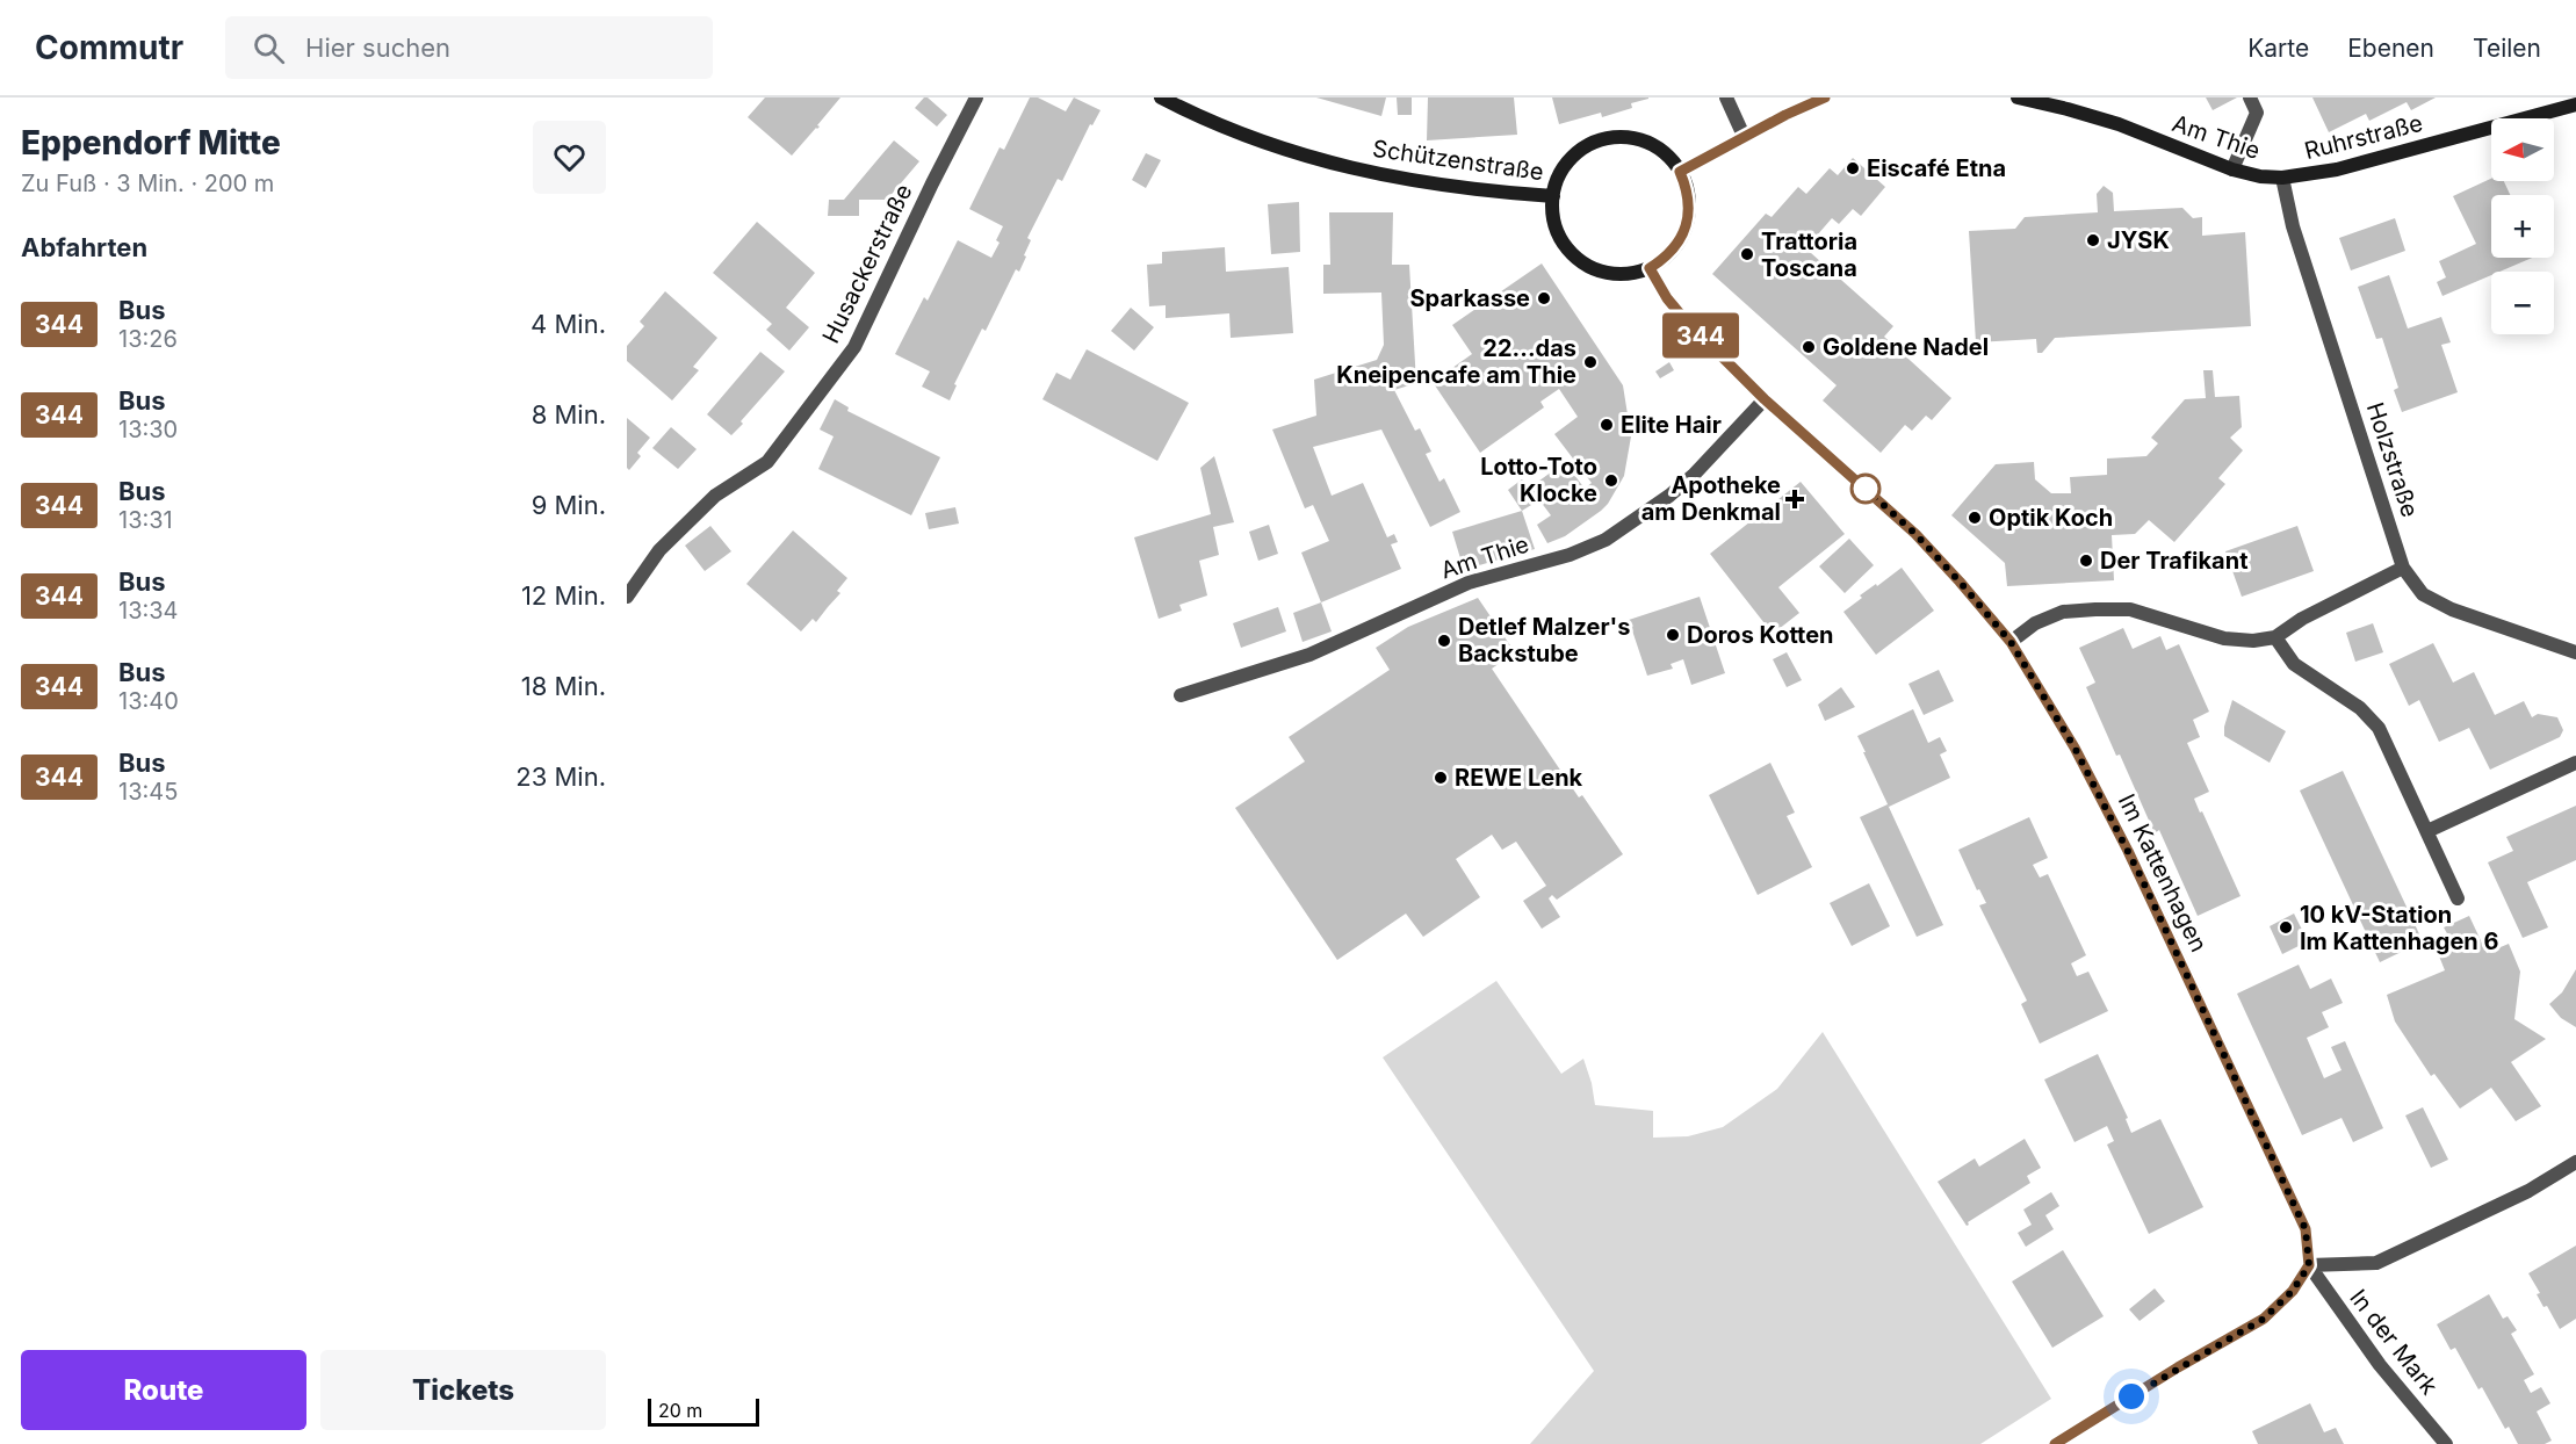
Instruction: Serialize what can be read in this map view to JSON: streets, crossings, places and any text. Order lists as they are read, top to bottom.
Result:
{
  "streets": {
    "street": [
      "Am Thie",
      "Ruhrstraße",
      "Schützenstraße",
      "Husackerstraße",
      "Holzstraße",
      "Im Kattenhagen",
      "In der Mark"
    ]
  },
  "crossings": [
    ["Am Thie", "Ruhrstraße"],
    ["Am Thie", "Holzstraße"],
    ["Am Thie", "Im Kattenhagen"],
    ["Ruhrstraße", "Holzstraße"],
    ["Schützenstraße", "Im Kattenhagen"],
    ["Im Kattenhagen", "In der Mark"]
  ],
  "places": {
    "other": [
      "Eiscafé Etna",
      "JYSK",
      "Trattoria Toscana",
      "Sparkasse",
      "Goldene Nadel",
      "22...das Kneipencafe am Thie",
      "Elite Hair",
      "Lotto-Toto Klocke",
      "Optik Koch",
      "Der Trafikant",
      "Doros Kotten",
      "Detlef Malzer's Backstube",
      "REWE Lenk",
      "10 kV-Station Im Kattenhagen 6"
    ],
    "health": ["Apotheke am Denkmal"]
  },
  "lines": ["bus line 344"],
  "scale_bar": "20 m",
  "north": "left",
  "page": {
    "header": "Commutr",
    "search": "Hier suchen",
    "nav": ["Karte", "Ebenen", "Teilen"],
    "heading": [
      ["Eppendorf Mitte", "Zu Fuß · 3 Min. · 200 m"],
      "Abfahrten"
    ],
    "on_map": "344",
    "map_buttons": ["+", "−"],
    "list": [
      {
        "mark": "344",
        "name": "Bus",
        "note": "13:26",
        "value": "4 Min."
      },
      {
        "mark": "344",
        "name": "Bus",
        "note": "13:30",
        "value": "8 Min."
      },
      {
        "mark": "344",
        "name": "Bus",
        "note": "13:31",
        "value": "9 Min."
      },
      {
        "mark": "344",
        "name": "Bus",
        "note": "13:34",
        "value": "12 Min."
      },
      {
        "mark": "344",
        "name": "Bus",
        "note": "13:40",
        "value": "18 Min."
      },
      {
        "mark": "344",
        "name": "Bus",
        "note": "13:45",
        "value": "23 Min."
      }
    ],
    "buttons": ["Route", "Tickets"],
    "scale": "20 m"
  }
}
